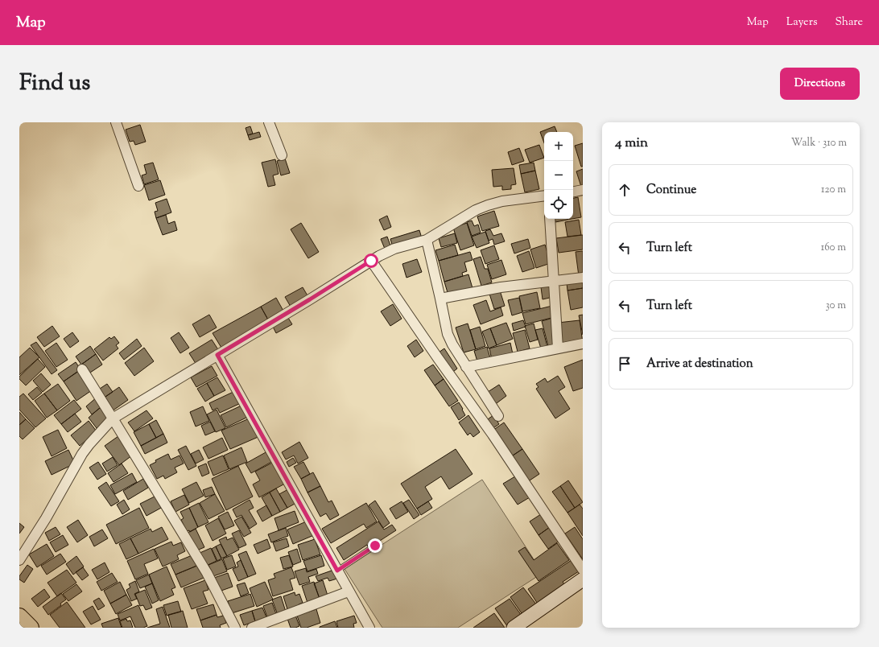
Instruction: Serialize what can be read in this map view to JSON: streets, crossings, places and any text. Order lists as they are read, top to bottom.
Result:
{
  "page": {
    "header": "Map",
    "nav": ["Map", "Layers", "Share"],
    "title": "Find us",
    "buttons": "Directions",
    "heading": ["4 min", "Walk · 310 m"],
    "map_buttons": ["+", "−"],
    "list": [
      ["Continue", "120 m"],
      ["Turn left", "160 m"],
      ["Turn left", "30 m"],
      "Arrive at destination"
    ]
  }
}
